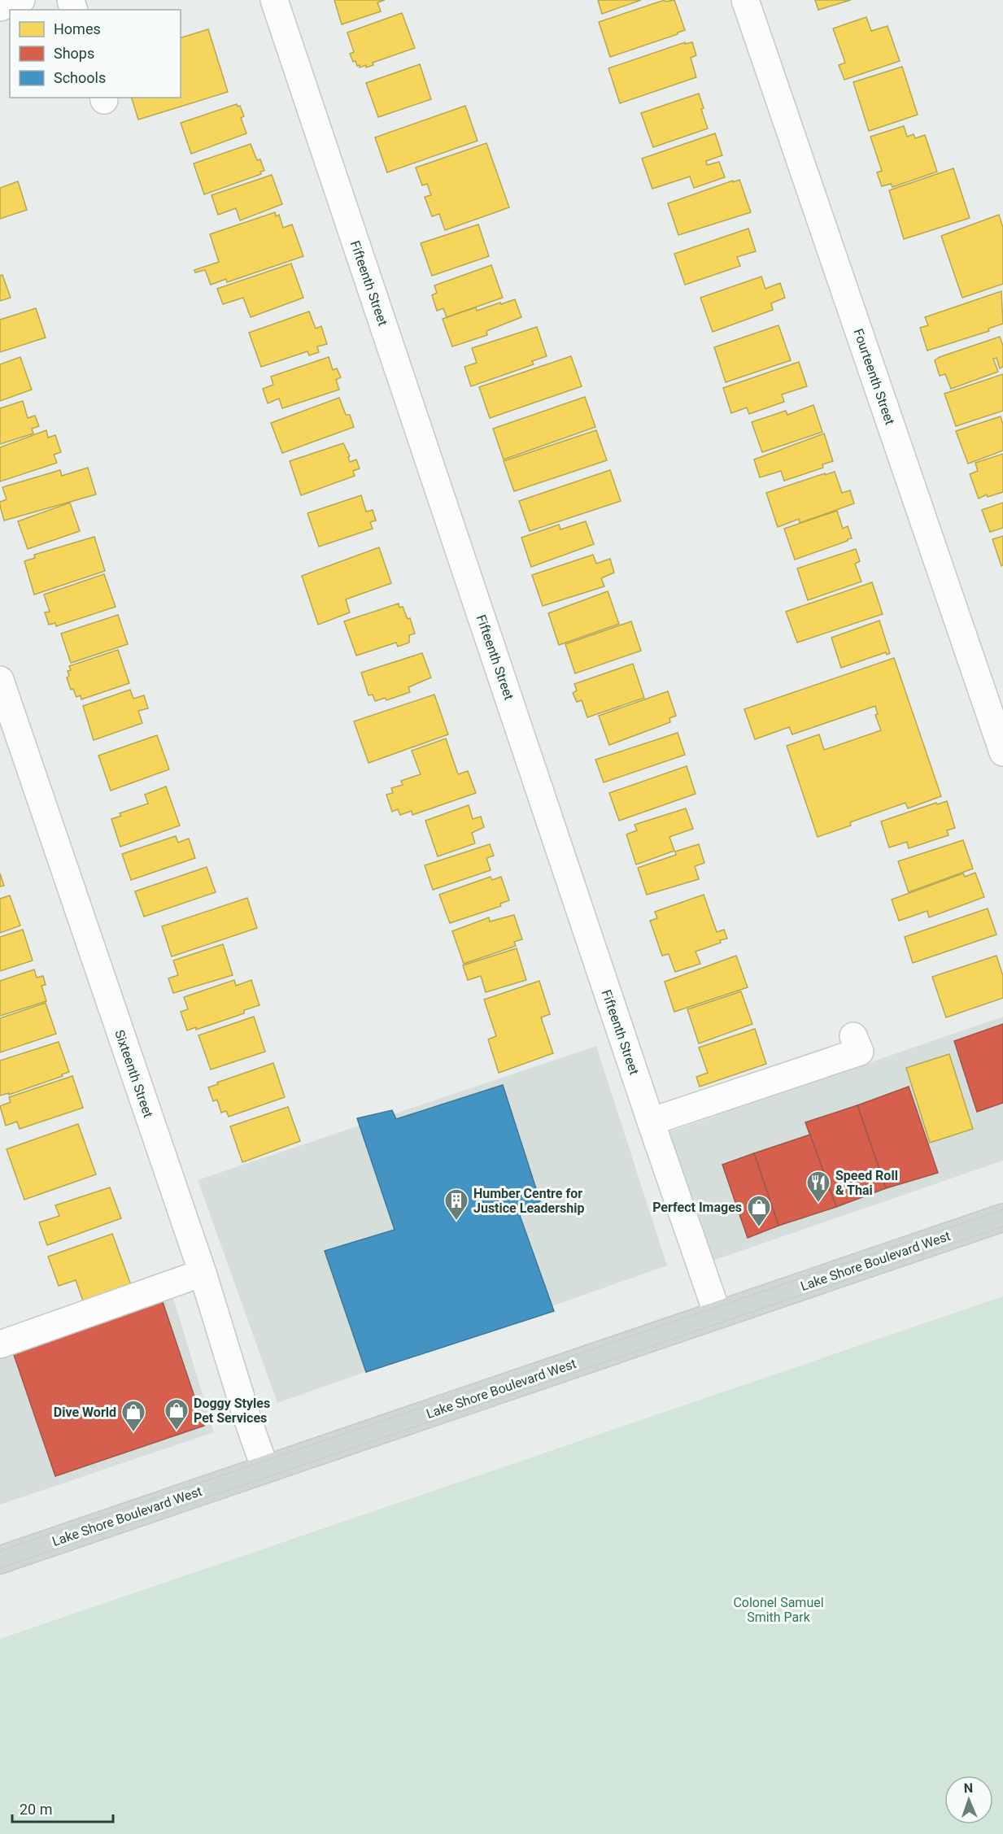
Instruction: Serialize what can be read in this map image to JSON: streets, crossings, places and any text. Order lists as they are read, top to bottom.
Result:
{
  "streets": {
    "main road": ["Lake Shore Boulevard West"],
    "street": ["Fifteenth Street", "Fourteenth Street", "Sixteenth Street"]
  },
  "crossings": [
    ["Fifteenth Street", "Lake Shore Boulevard West"],
    ["Sixteenth Street", "Lake Shore Boulevard West"]
  ],
  "parks": ["Colonel Samuel Smith Park"],
  "places": {
    "restaurant": ["Speed Roll & Thai"],
    "building": ["Humber Centre for Justice Leadership"],
    "shop": ["Perfect Images", "Doggy Styles Pet Services", "Dive World"]
  },
  "legend": ["Homes", "Shops", "Schools"],
  "scale_bar": "20 m",
  "north": "top"
}
